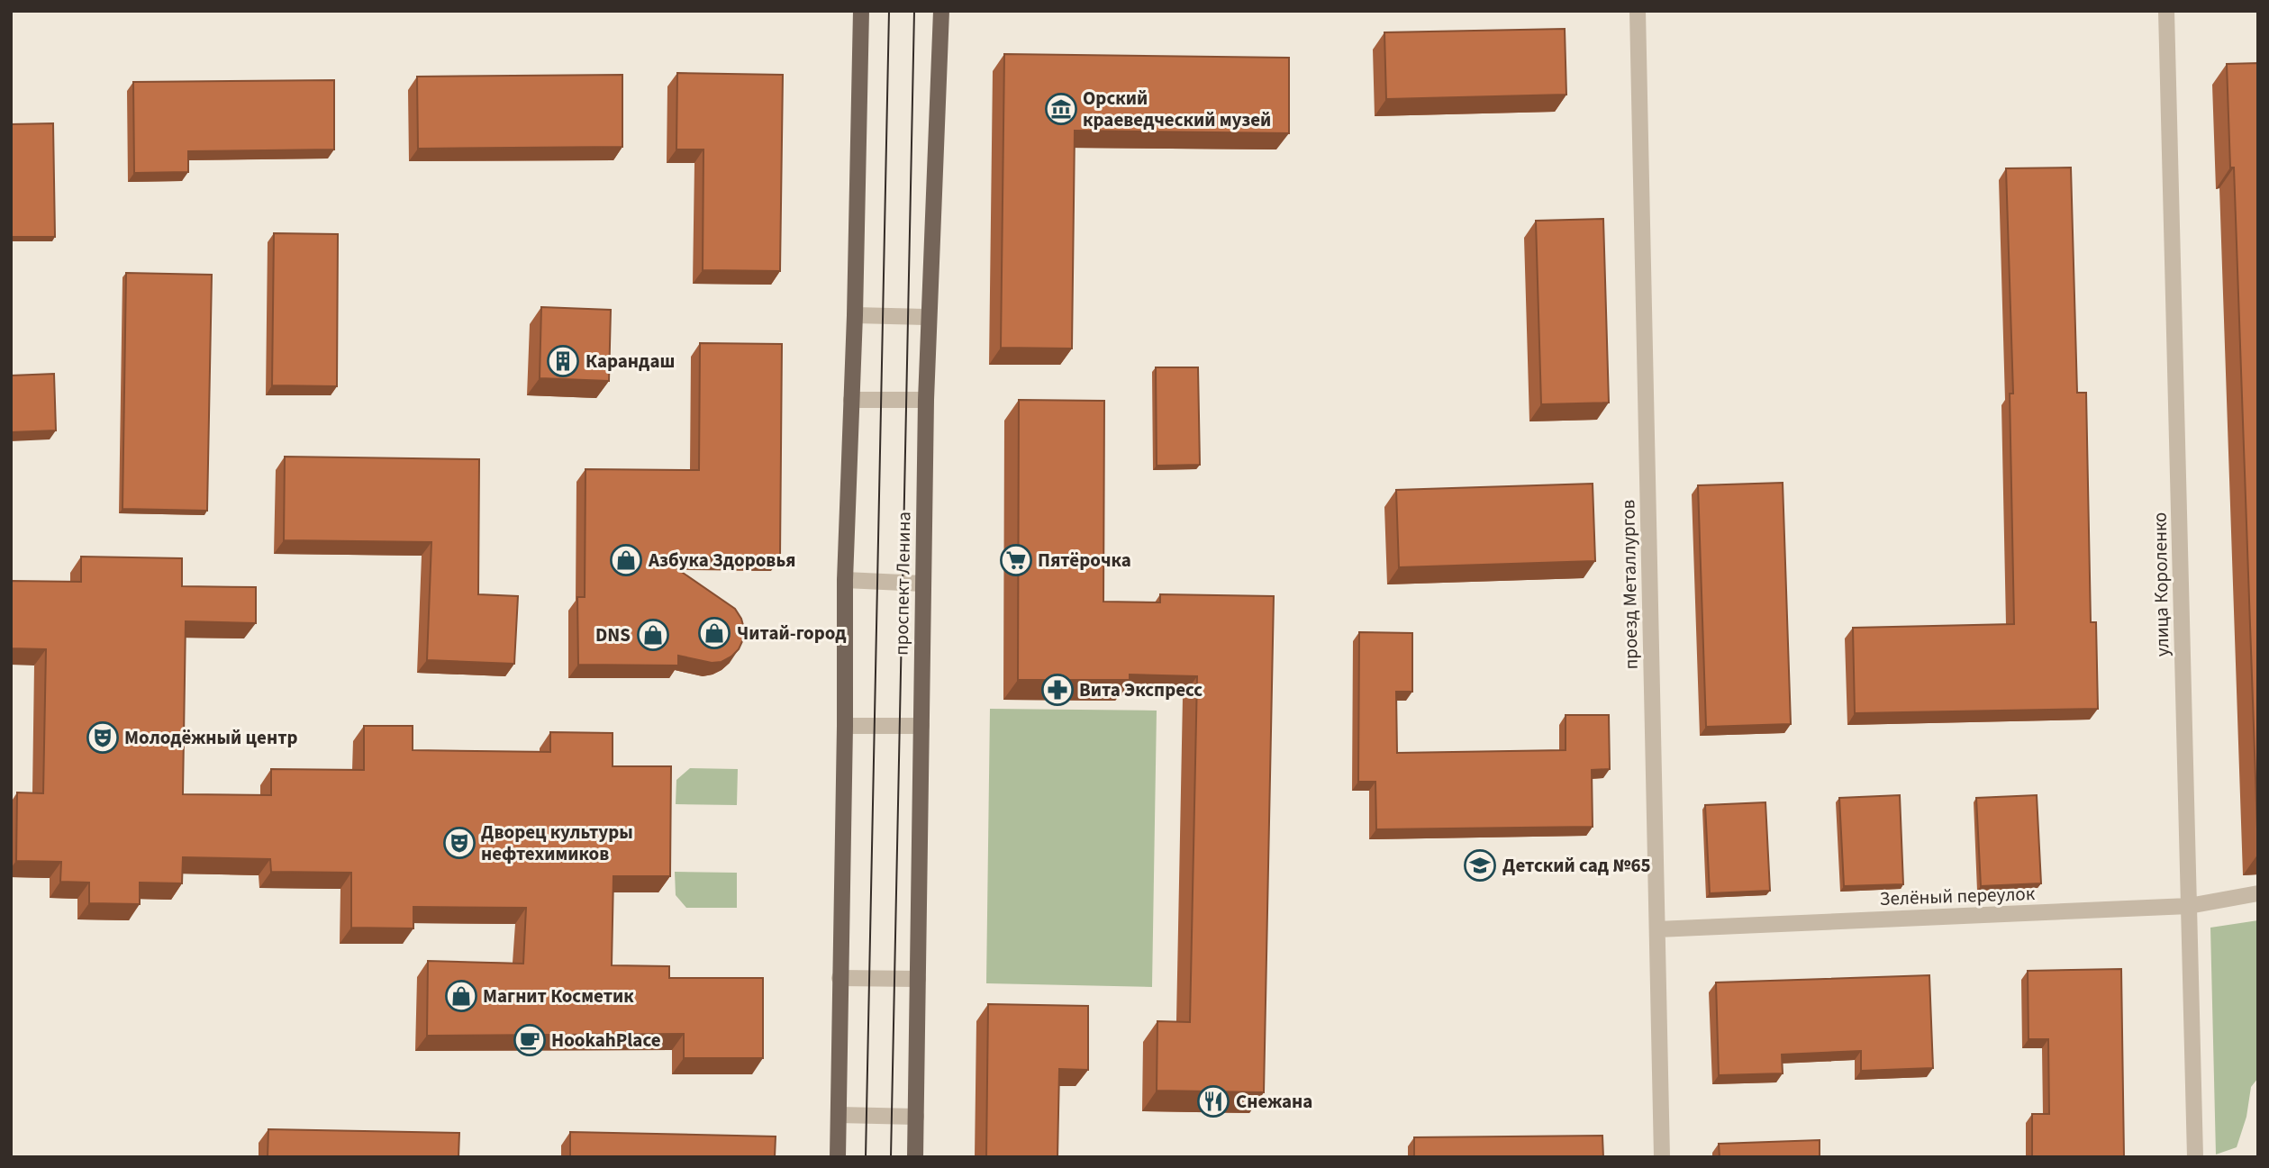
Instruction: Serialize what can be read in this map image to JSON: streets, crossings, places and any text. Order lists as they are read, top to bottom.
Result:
{
  "streets": {
    "main road": ["проспект Ленина"],
    "street": ["проезд Металлургов", "улица Короленко", "Зелёный переулок"]
  },
  "crossings": [
    ["проезд Металлургов", "Зелёный переулок"],
    ["улица Короленко", "Зелёный переулок"]
  ],
  "places": {
    "museum": ["Орский краеведческий музей"],
    "building": ["Карандаш"],
    "shop": [
      "Азбука Здоровья",
      "Читай-город",
      "DNS",
      "Магнит Косметик"
    ],
    "supermarket": ["Пятёрочка"],
    "pharmacy": ["Вита Экспресс"],
    "theatre": ["Молодёжный центр", "Дворец культуры нефтехимиков"],
    "school or university": ["Детский сад №65"],
    "cafe": ["HookahPlace"],
    "restaurant": ["Снежана"]
  }
}
